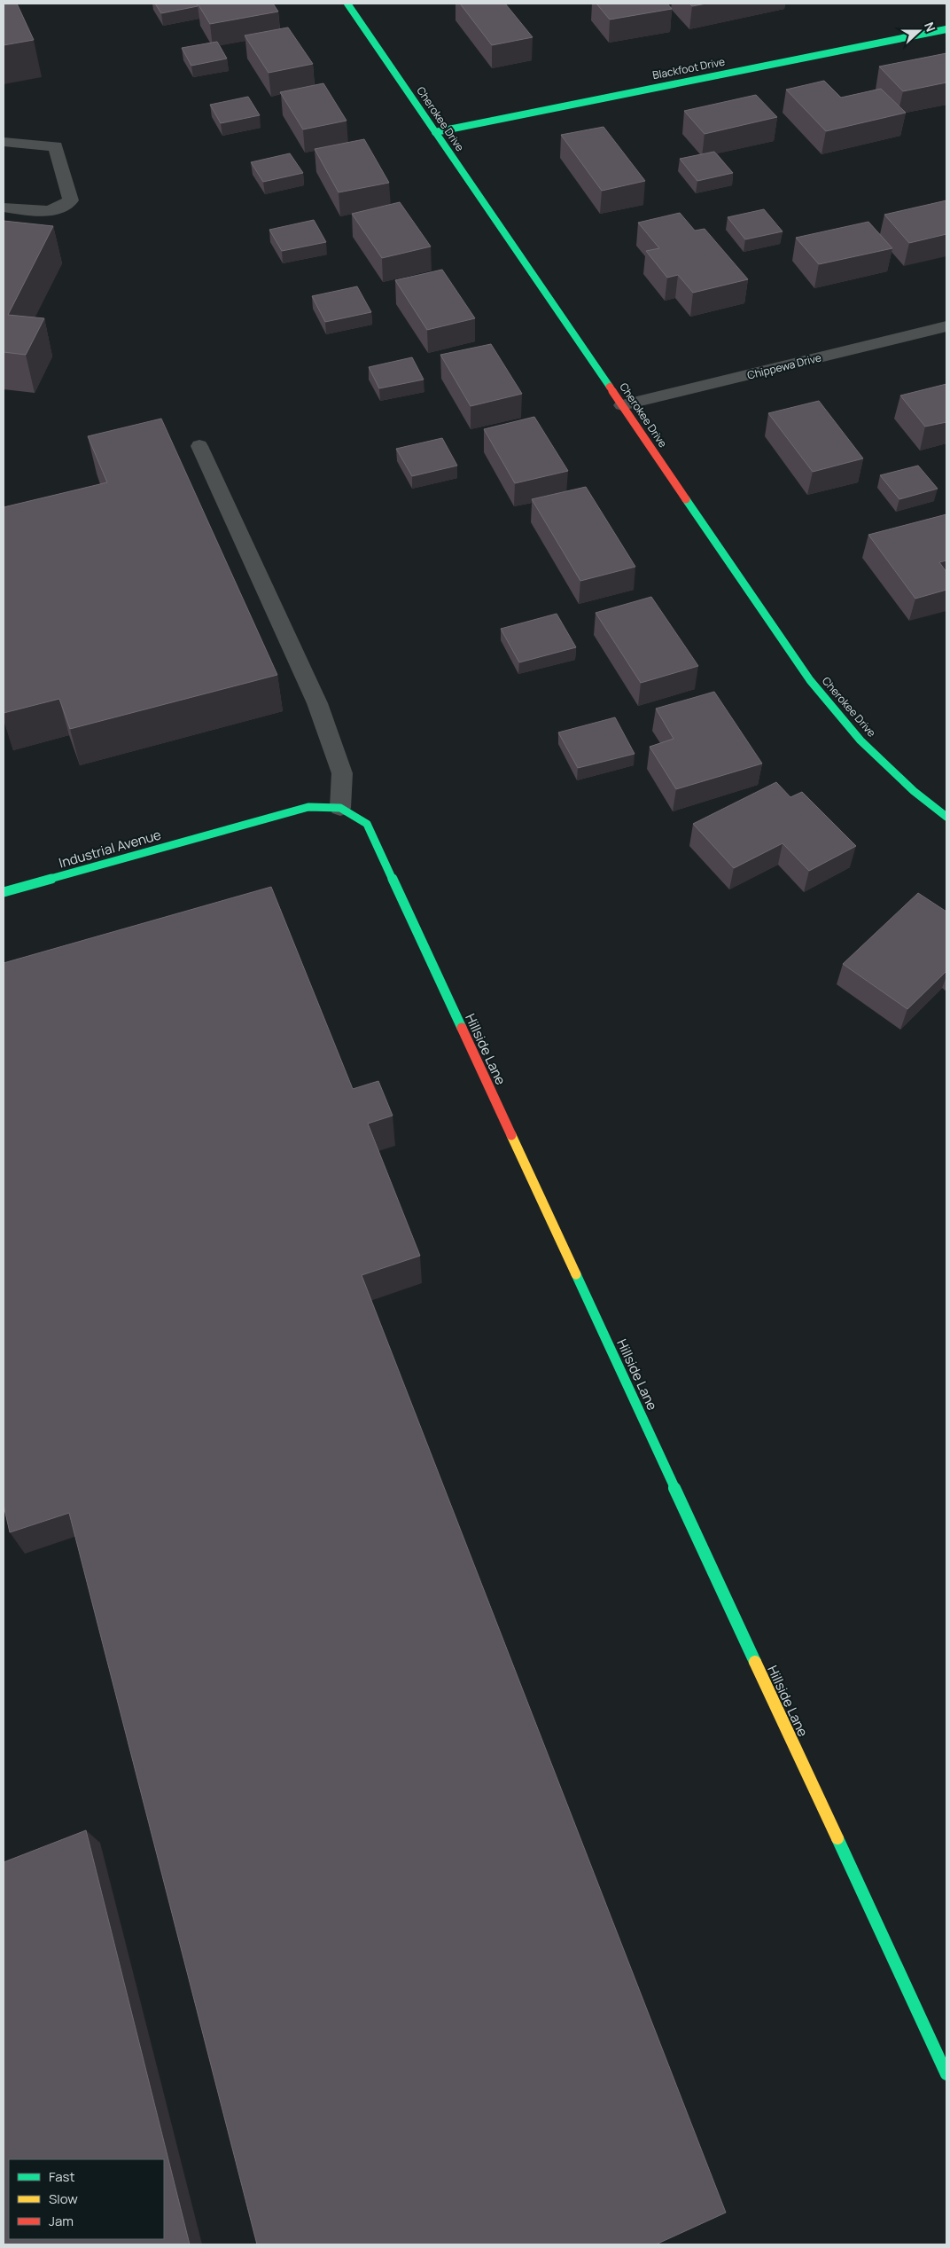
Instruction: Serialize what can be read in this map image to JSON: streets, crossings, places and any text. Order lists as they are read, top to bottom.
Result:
{
  "streets": {
    "street": [
      "Blackfoot Drive",
      "Cherokee Drive",
      "Chippewa Drive",
      "Industrial Avenue",
      "Hillside Lane"
    ]
  },
  "crossings": [
    ["Blackfoot Drive", "Cherokee Drive"],
    ["Cherokee Drive", "Chippewa Drive"],
    ["Industrial Avenue", "Hillside Lane"]
  ],
  "legend": ["Fast", "Slow", "Jam"],
  "north": "right"
}
